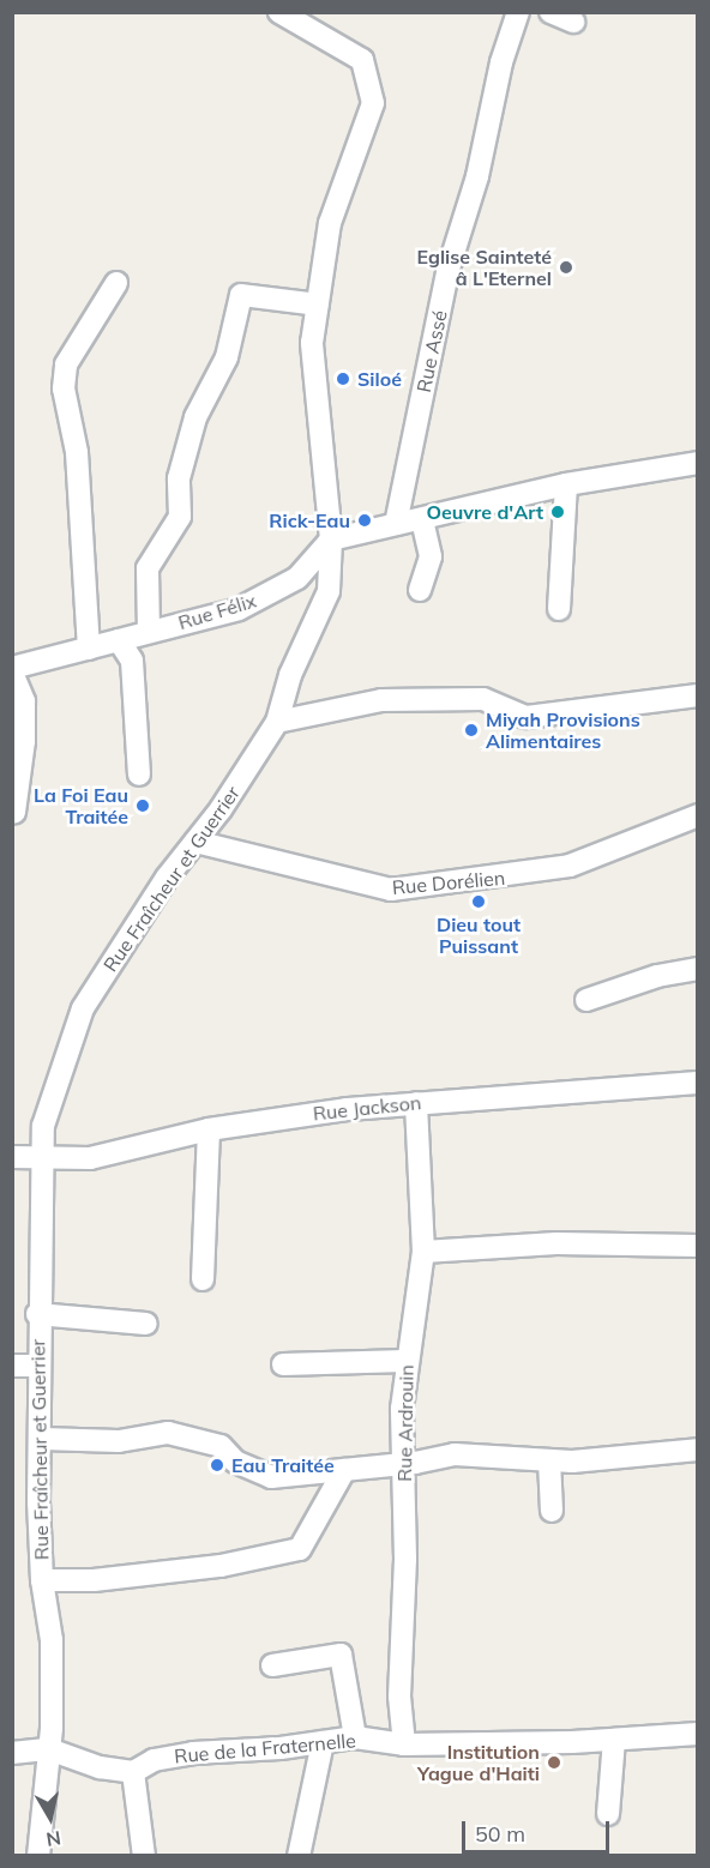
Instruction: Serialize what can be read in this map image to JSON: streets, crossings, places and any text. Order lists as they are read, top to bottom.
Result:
{
  "streets": {
    "street": [
      "Rue Assé",
      "Rue Félix",
      "Rue Fraîcheur et Guerrier",
      "Rue Dorélien",
      "Rue Jackson",
      "Rue Ardrouin",
      "Rue de la Fraternelle"
    ]
  },
  "crossings": [
    ["Rue Félix", "Rue Fraîcheur et Guerrier"],
    ["Rue Fraîcheur et Guerrier", "Rue Dorélien"],
    ["Rue Fraîcheur et Guerrier", "Rue Jackson"],
    ["Rue Jackson", "Rue Ardrouin"],
    ["Rue Ardrouin", "Rue de la Fraternelle"]
  ],
  "places": [
    "Eglise Sainteté â L'Eternel",
    "Siloé",
    "Oeuvre d'Art",
    "Rick-Eau",
    "Miyah Provisions Alimentaires",
    "La Foi Eau Traitée",
    "Dieu tout Puissant",
    "Eau Traitée",
    "Institution Yague d'Haiti"
  ],
  "scale_bar": "50 m",
  "north": "bottom"
}
